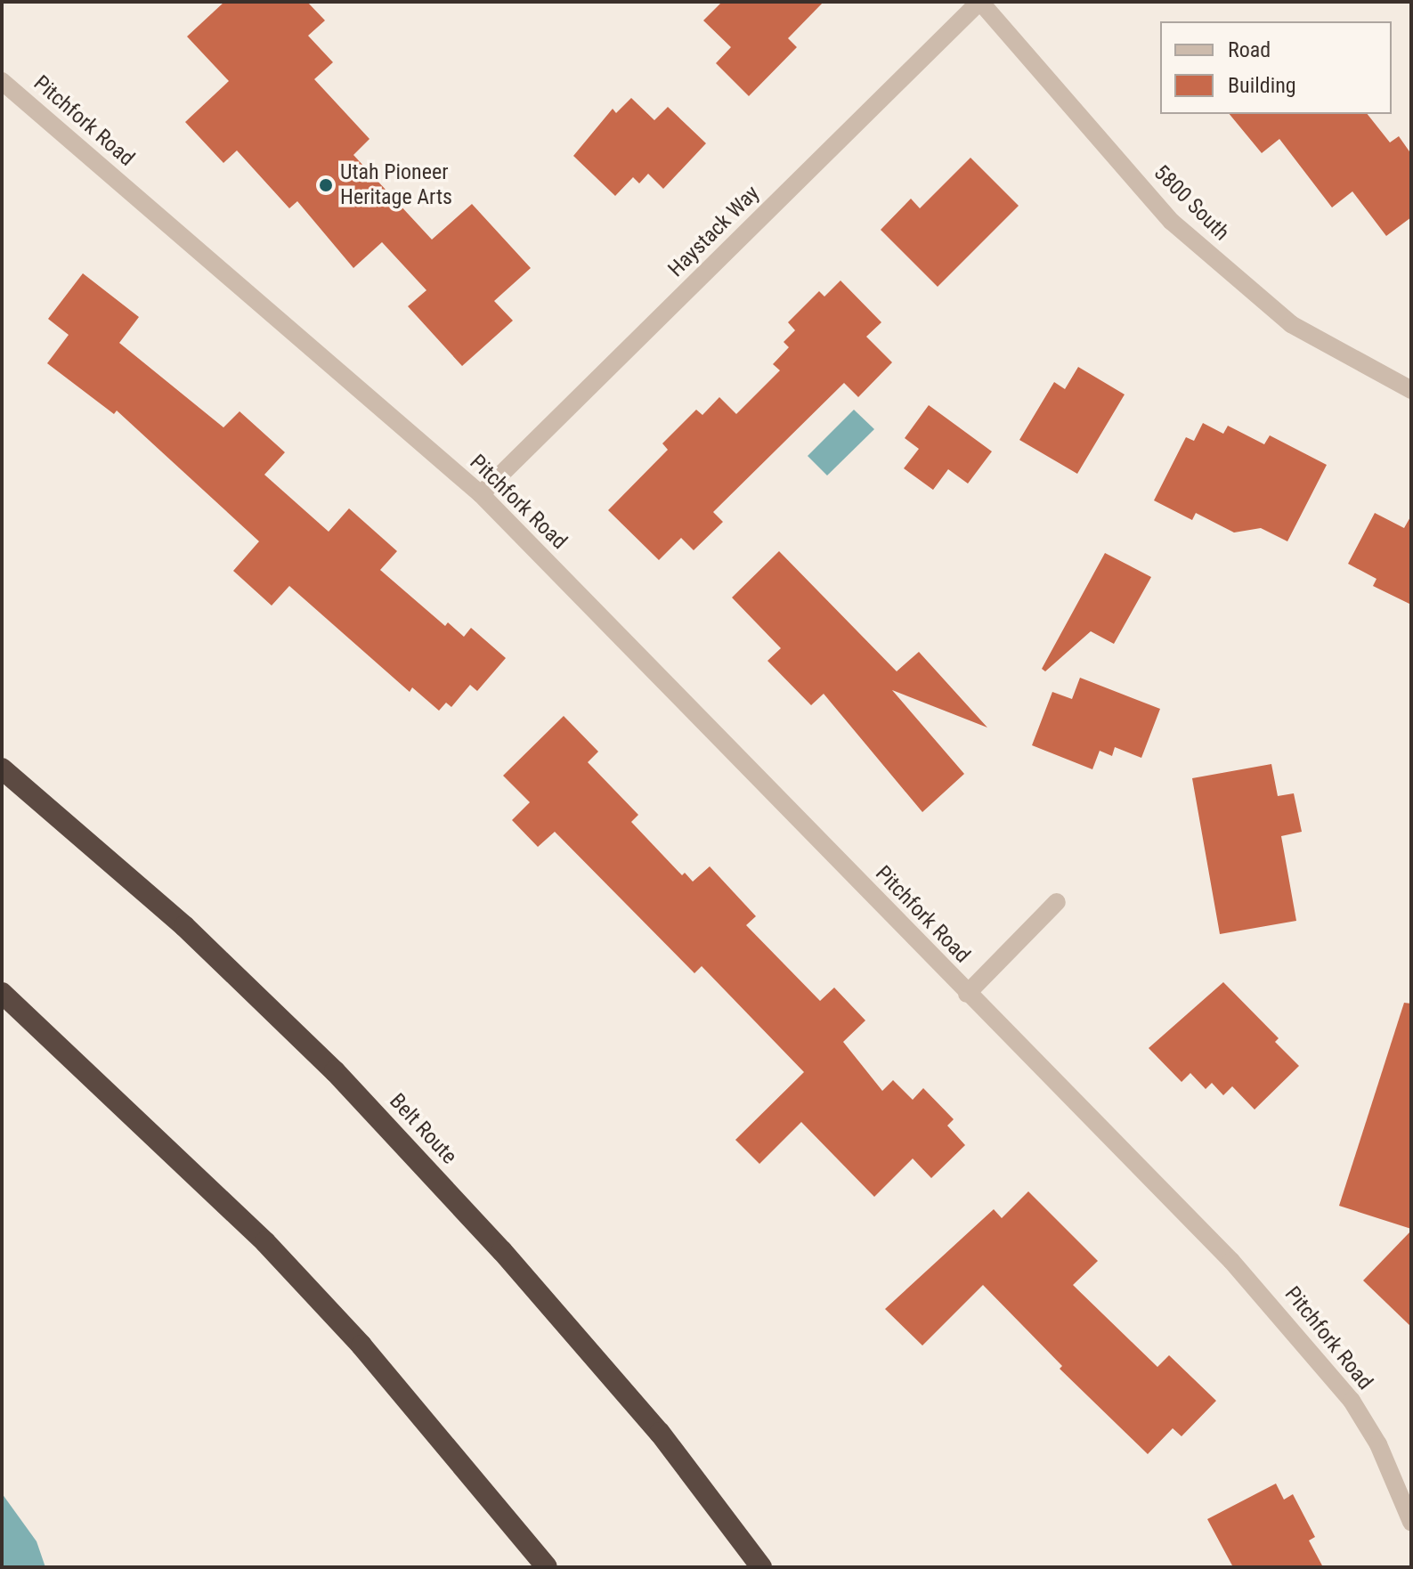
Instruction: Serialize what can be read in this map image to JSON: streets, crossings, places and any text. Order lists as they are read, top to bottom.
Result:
{
  "streets": {
    "highway": ["Belt Route"],
    "street": ["Pitchfork Road", "5800 South", "Haystack Way"]
  },
  "crossings": [
    ["Pitchfork Road", "Haystack Way"],
    ["5800 South", "Haystack Way"]
  ],
  "places": ["Utah Pioneer Heritage Arts"],
  "legend": ["Road", "Building"]
}
